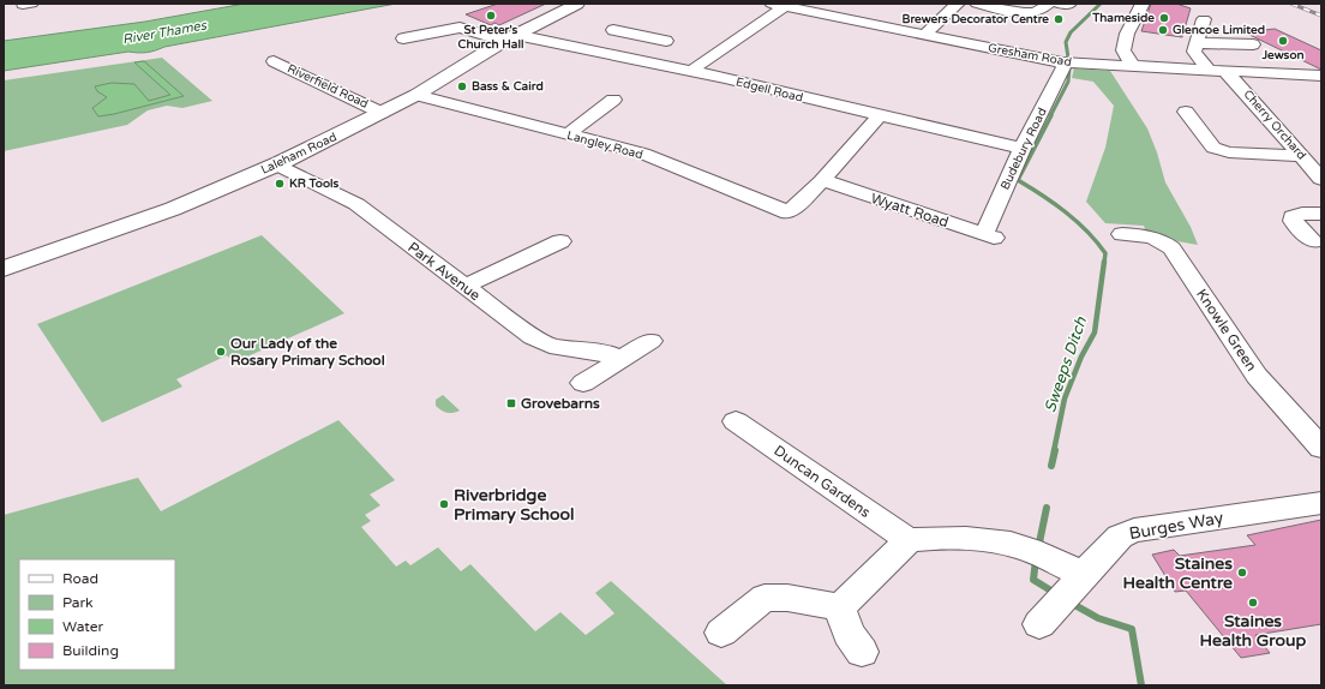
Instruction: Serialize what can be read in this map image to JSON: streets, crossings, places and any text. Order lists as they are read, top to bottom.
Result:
{
  "streets": {
    "main road": ["Laleham Road"],
    "street": [
      "Gresham Road",
      "Riverfield Road",
      "Edgell Road",
      "Cherry Orchard",
      "Langley Road",
      "Budebury Road",
      "Wyatt Road",
      "Park Avenue",
      "Knowle Green",
      "Duncan Gardens",
      "Burges Way"
    ]
  },
  "crossings": [
    ["Gresham Road", "Cherry Orchard"],
    ["Gresham Road", "Budebury Road"],
    ["Riverfield Road", "Laleham Road"],
    ["Edgell Road", "Budebury Road"],
    ["Edgell Road", "Laleham Road"],
    ["Langley Road", "Laleham Road"],
    ["Langley Road", "Wyatt Road"],
    ["Budebury Road", "Wyatt Road"],
    ["Laleham Road", "Park Avenue"],
    ["Duncan Gardens", "Burges Way"]
  ],
  "water": ["River Thames", "Sweeps Ditch"],
  "places": {
    "other": [
      "St Peter's Church Hall",
      "Thameside",
      "Brewers Decorator Centre",
      "Glencoe Limited",
      "Jewson",
      "Bass & Caird",
      "KR Tools",
      "Our Lady of the Rosary Primary School",
      "Riverbridge Primary School",
      "Staines Health Centre",
      "Staines Health Group"
    ],
    "transit": ["Grovebarns"]
  },
  "legend": [
    "Road",
    "Park",
    "Water",
    "Building"
  ]
}
